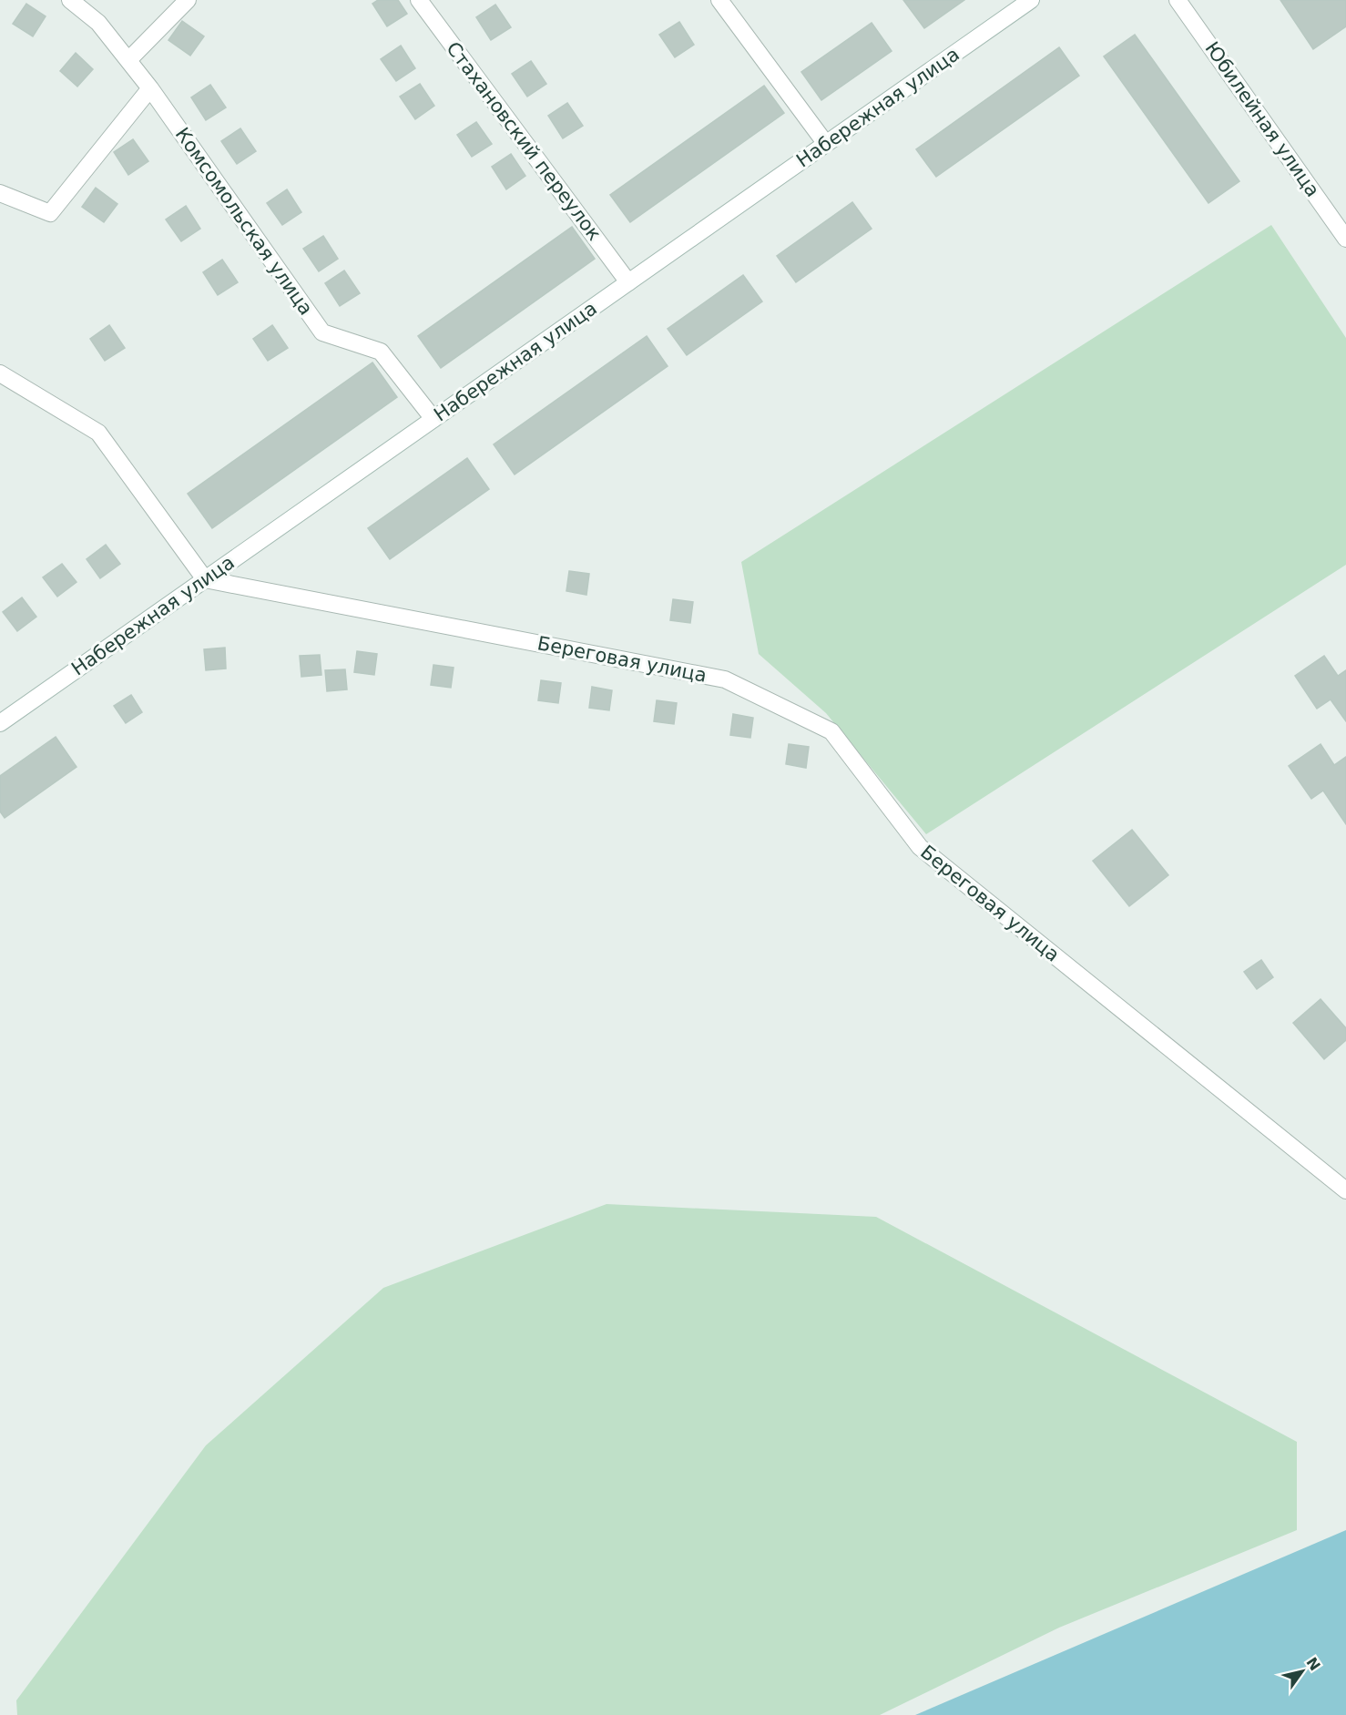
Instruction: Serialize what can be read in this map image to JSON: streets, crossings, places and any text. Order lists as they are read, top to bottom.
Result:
{
  "streets": {
    "street": [
      "Набережная улица",
      "Юбилейная улица",
      "Стахановский переулок",
      "Комсомольская улица",
      "Береговая улица"
    ]
  },
  "crossings": [
    ["Набережная улица", "Стахановский переулок"],
    ["Набережная улица", "Комсомольская улица"],
    ["Набережная улица", "Береговая улица"]
  ],
  "north": "top right"
}
